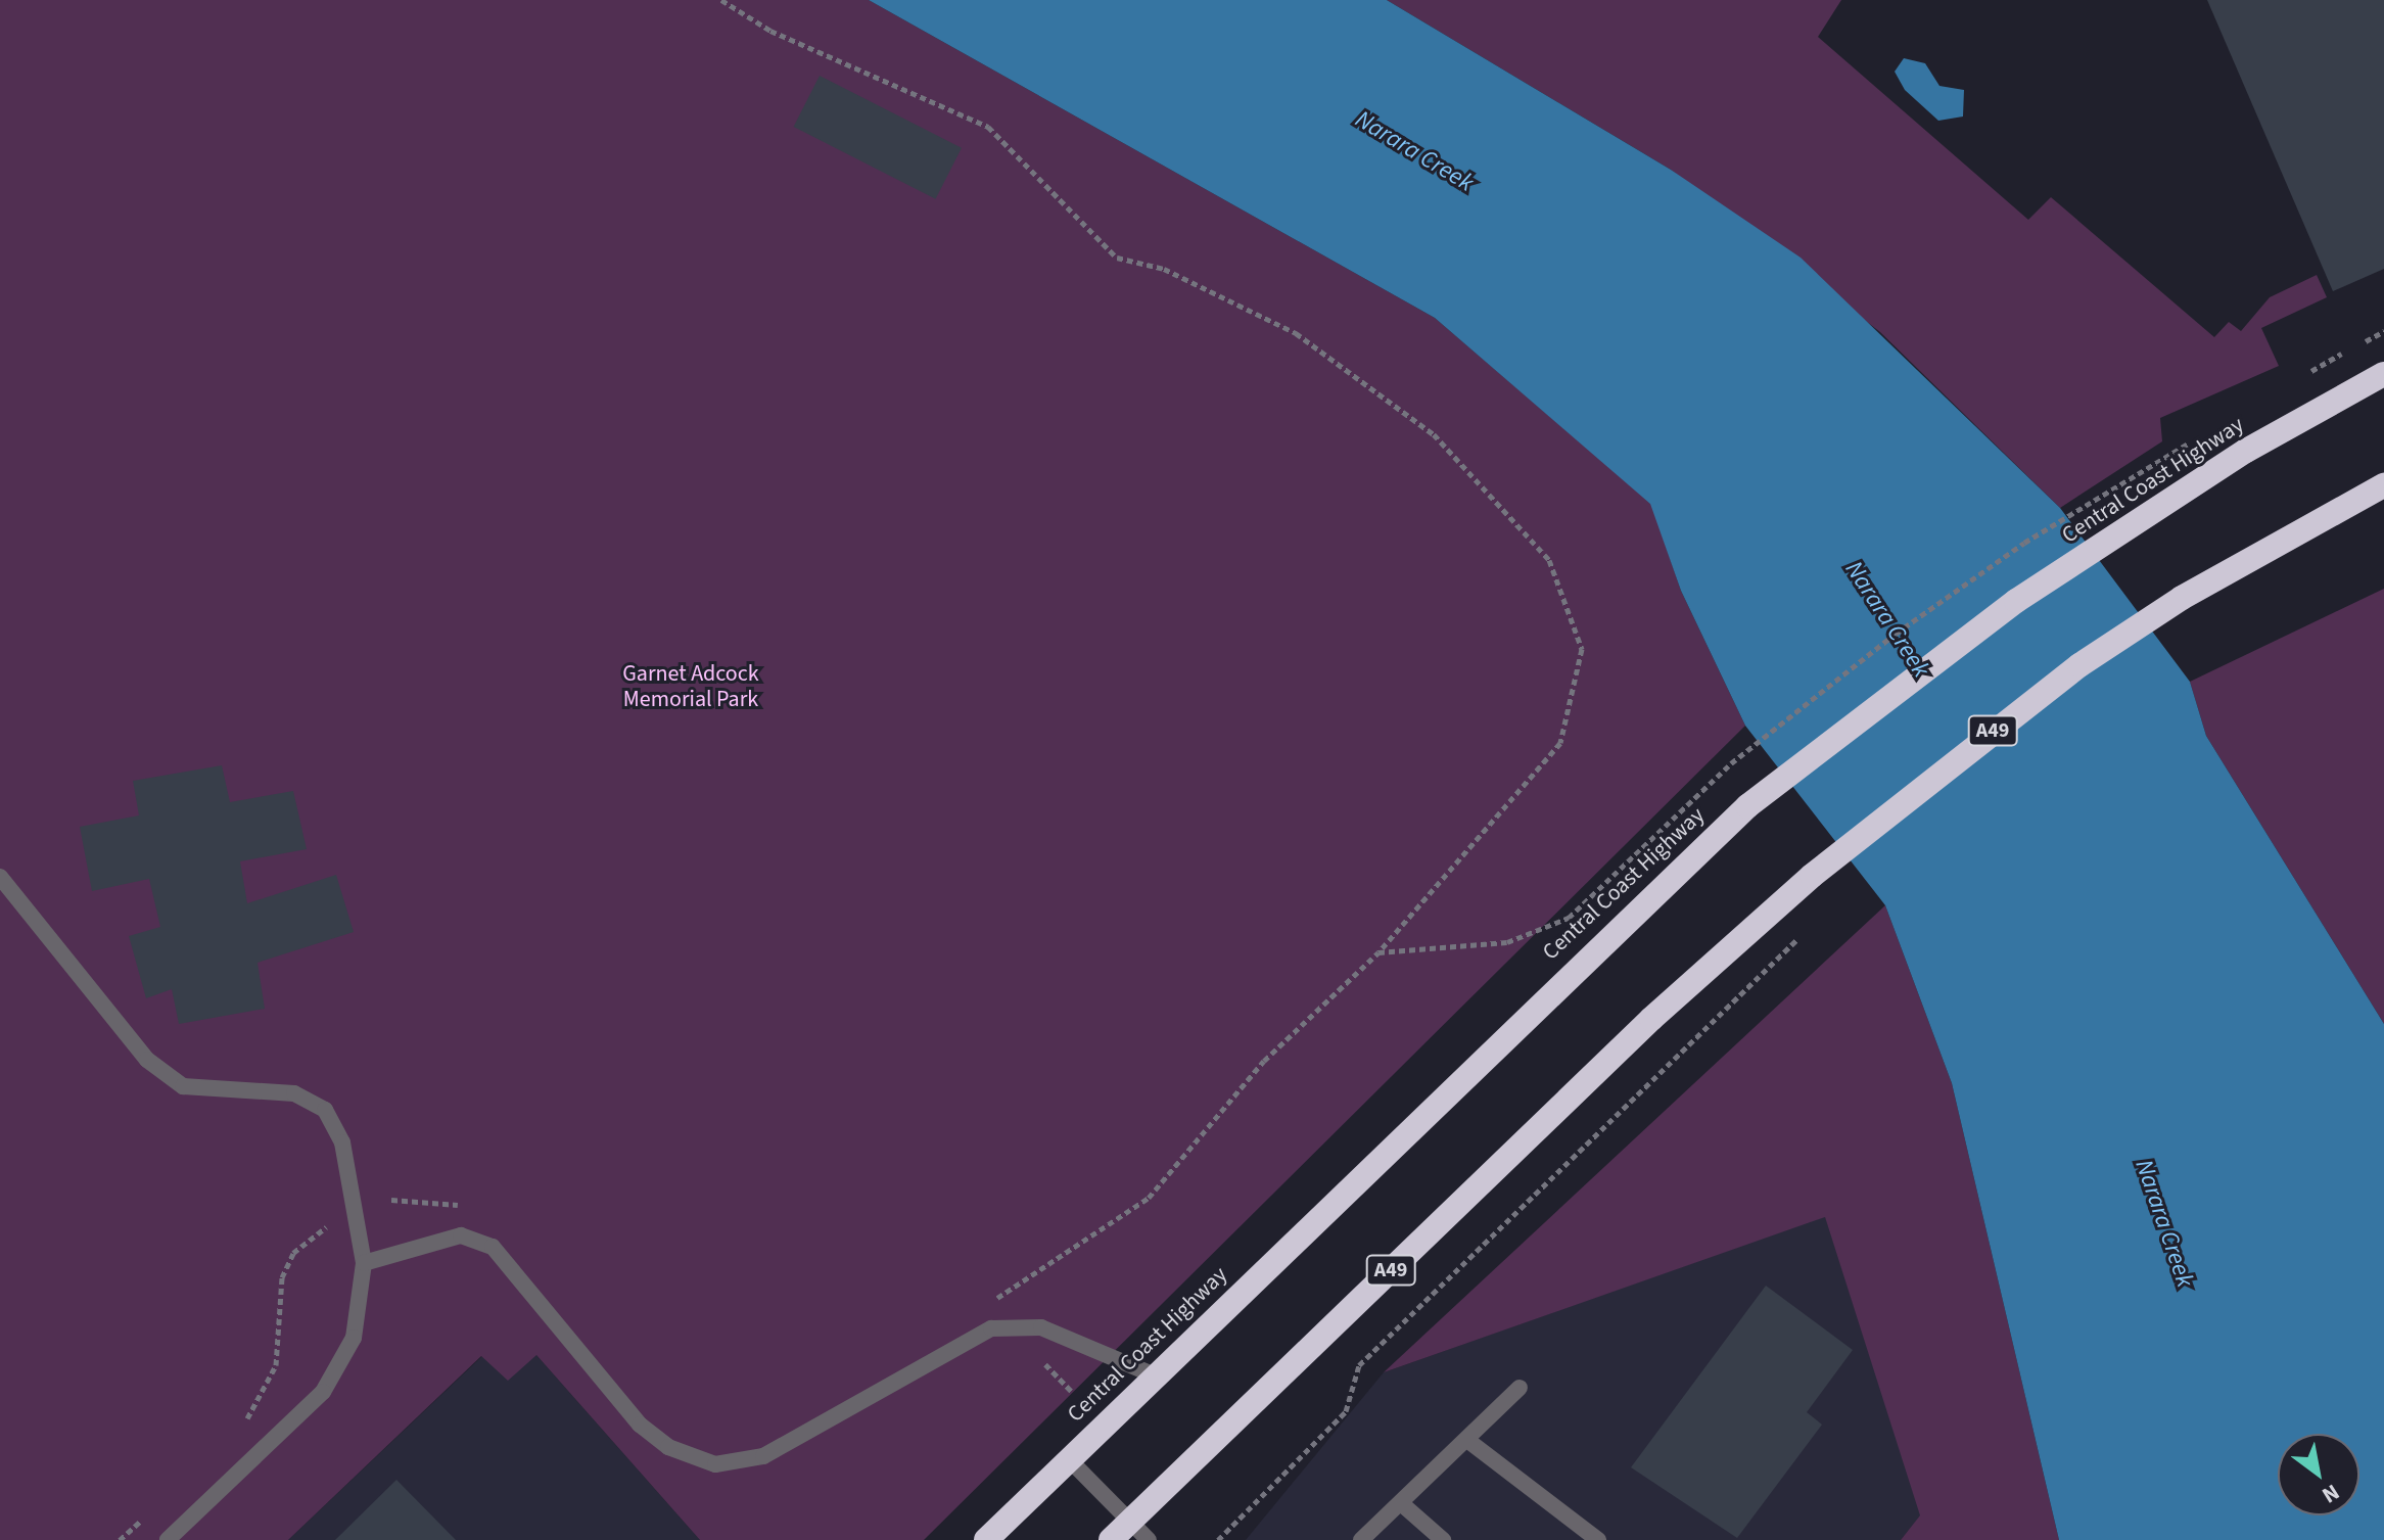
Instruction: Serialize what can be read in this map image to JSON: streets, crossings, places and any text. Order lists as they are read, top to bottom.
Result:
{
  "streets": {
    "highway": ["Central Coast Highway", "A49"]
  },
  "water": ["Narara Creek"],
  "parks": ["Garnet Adcock Memorial Park"],
  "north": "bottom right"
}
